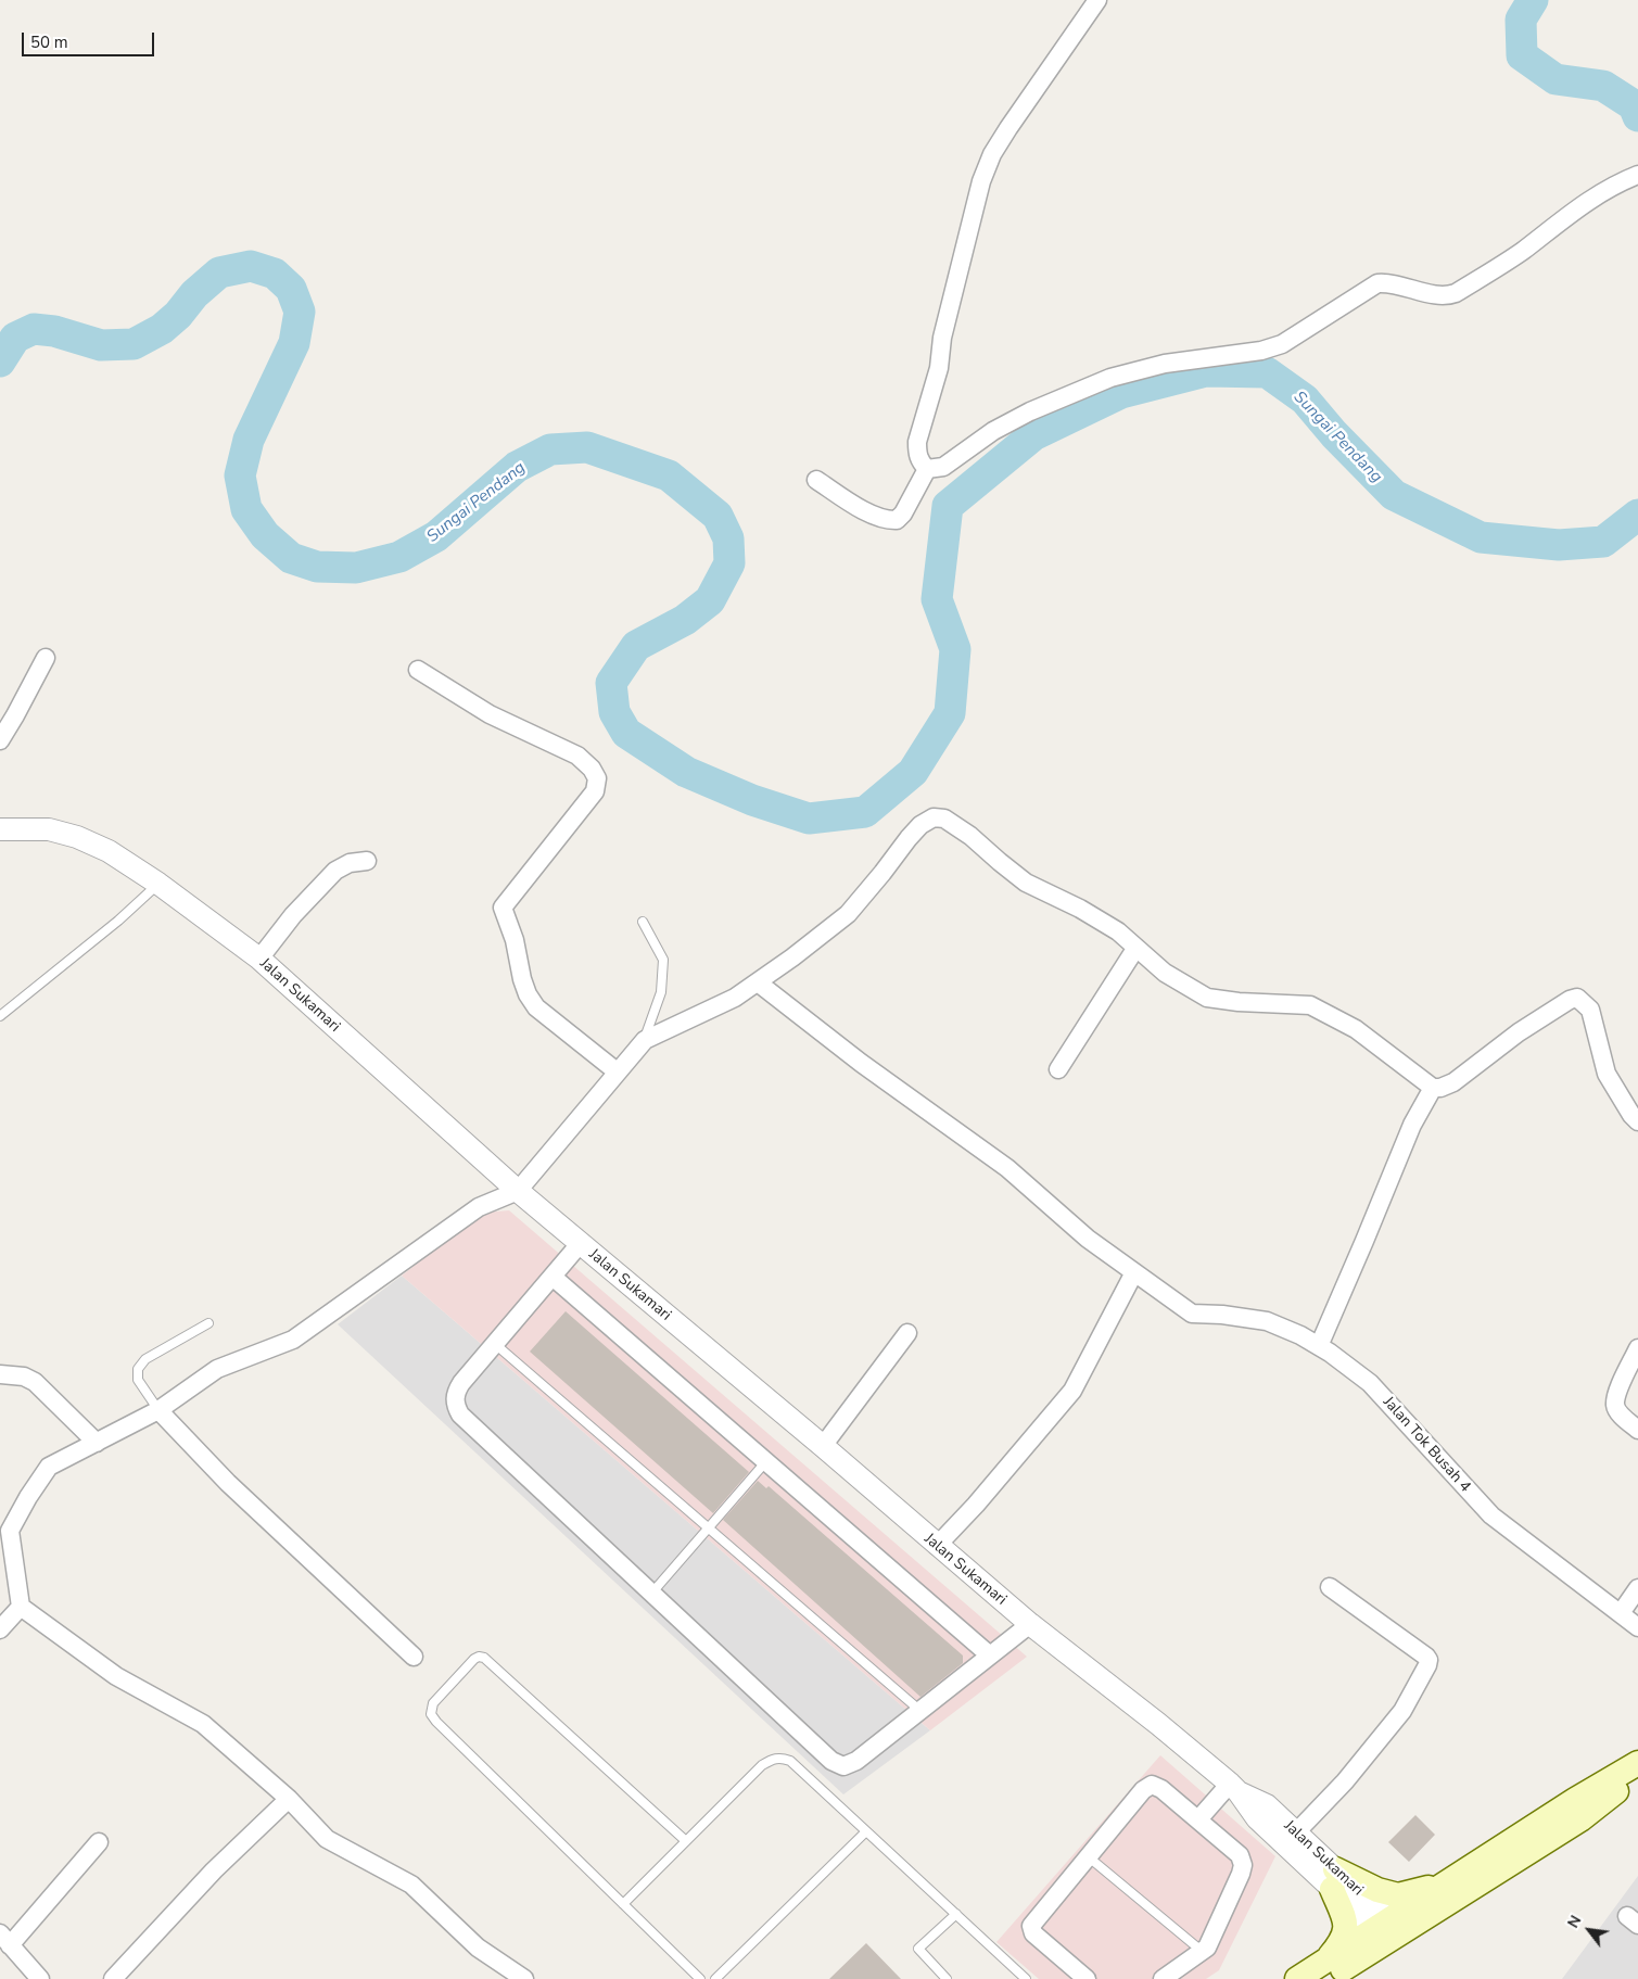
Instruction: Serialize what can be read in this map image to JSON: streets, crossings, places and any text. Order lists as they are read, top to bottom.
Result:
{
  "streets": {
    "street": ["Jalan Sukamari", "Jalan Tok Busah 4"]
  },
  "water": ["Sungai Pendang"],
  "scale_bar": "50 m",
  "north": "top left"
}
